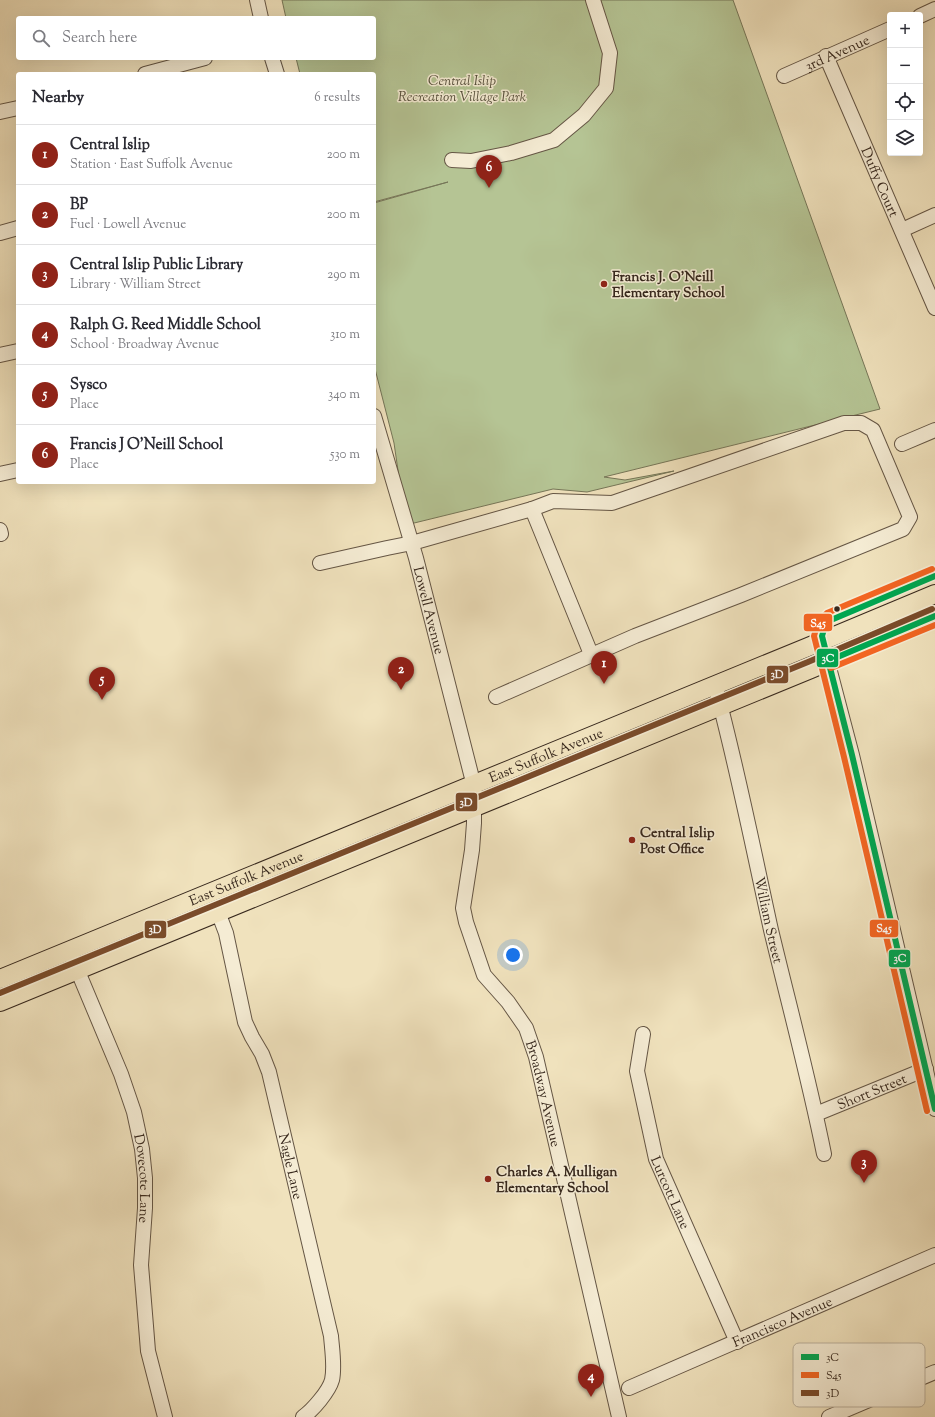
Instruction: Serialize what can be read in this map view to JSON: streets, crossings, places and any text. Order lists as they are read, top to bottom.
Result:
{
  "streets": {
    "main road": ["East Suffolk Avenue"],
    "street": [
      "3rd Avenue",
      "Duffy Court",
      "Lowell Avenue",
      "William Street",
      "Short Street",
      "Broadway Avenue",
      "Nagle Lane",
      "Dovecote Lane",
      "Lurcott Lane",
      "Francisco Avenue"
    ]
  },
  "crossings": [
    ["3rd Avenue", "Duffy Court"],
    ["Lowell Avenue", "East Suffolk Avenue"],
    ["Lowell Avenue", "Broadway Avenue"],
    ["East Suffolk Avenue", "William Street"],
    ["East Suffolk Avenue", "Broadway Avenue"],
    ["East Suffolk Avenue", "Nagle Lane"],
    ["East Suffolk Avenue", "Dovecote Lane"],
    ["William Street", "Short Street"],
    ["Lurcott Lane", "Francisco Avenue"]
  ],
  "parks": ["Central Islip Recreation Village Park"],
  "places": ["Francis J. O'Neill Elementary School", "Central Islip Post Office", "Charles A. Mulligan Elementary School"],
  "lines": ["transit line S45", "transit line 3C", "transit line 3D"],
  "legend": ["3C", "S45", "3D"],
  "page": {
    "map_buttons": ["+", "−"],
    "search": "Search here",
    "heading": ["Nearby", "6 results"],
    "list": [
      {
        "mark": "1",
        "name": "Central Islip",
        "note": "Station · East Suffolk Avenue",
        "value": "200 m"
      },
      {
        "mark": "2",
        "name": "BP",
        "note": "Fuel · Lowell Avenue",
        "value": "200 m"
      },
      {
        "mark": "3",
        "name": "Central Islip Public Library",
        "note": "Library · William Street",
        "value": "290 m"
      },
      {
        "mark": "4",
        "name": "Ralph G. Reed Middle School",
        "note": "School · Broadway Avenue",
        "value": "310 m"
      },
      {
        "mark": "5",
        "name": "Sysco",
        "note": "Place",
        "value": "340 m"
      },
      {
        "mark": "6",
        "name": "Francis J O'Neill School",
        "note": "Place",
        "value": "530 m"
      }
    ],
    "pins": [
      "6",
      "1",
      "2",
      "5",
      "3",
      "4"
    ]
  }
}
